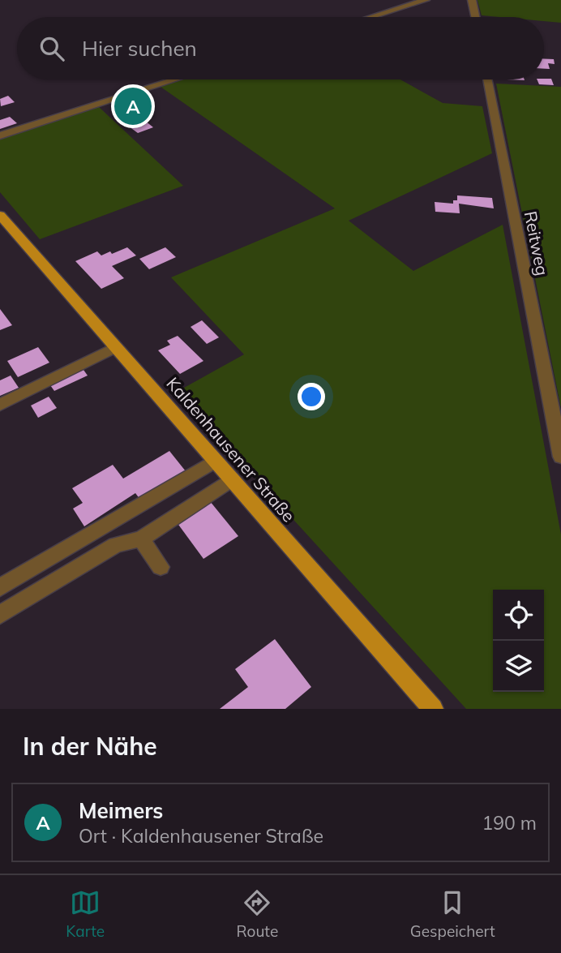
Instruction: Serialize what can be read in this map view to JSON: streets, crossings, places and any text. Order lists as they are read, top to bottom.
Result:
{
  "streets": {
    "main road": ["Kaldenhausener Straße"],
    "street": ["Reitweg"]
  },
  "page": {
    "search": "Hier suchen",
    "pins": "A",
    "heading": "In der Nähe",
    "list": [
      {
        "mark": "A",
        "name": "Meimers",
        "note": "Ort · Kaldenhausener Straße",
        "value": "190 m"
      }
    ],
    "nav": ["Karte", "Route", "Gespeichert"]
  }
}
